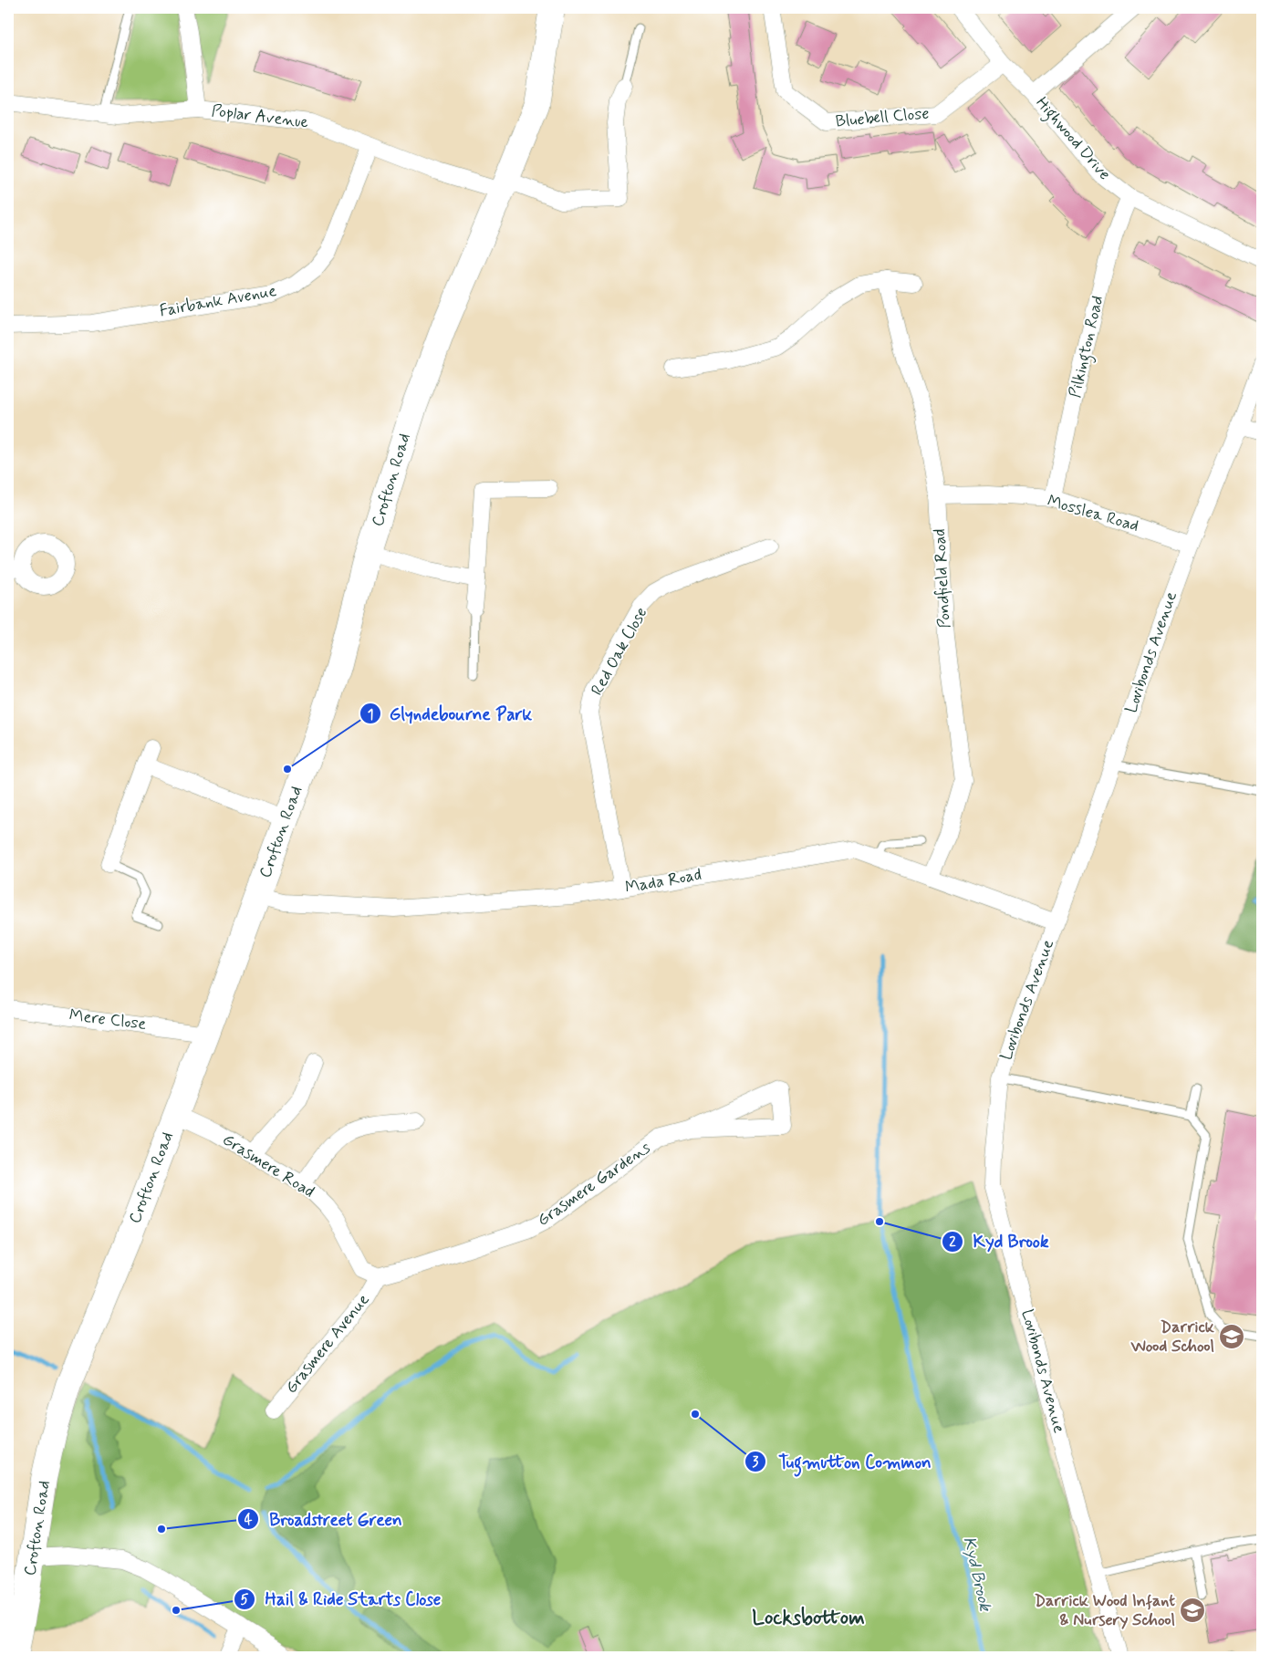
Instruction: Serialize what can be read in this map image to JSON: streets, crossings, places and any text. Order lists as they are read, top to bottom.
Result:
{
  "streets": {
    "main road": ["Crofton Road"],
    "street": [
      "Poplar Avenue",
      "Bluebell Close",
      "Highwood Drive",
      "Fairbank Avenue",
      "Pilkington Road",
      "Mosslea Road",
      "Pondfield Road",
      "Red Oak Close",
      "Lovibonds Avenue",
      "Mada Road",
      "Mere Close",
      "Grasmere Road",
      "Grasmere Gardens",
      "Grasmere Avenue"
    ]
  },
  "crossings": [
    ["Poplar Avenue", "Fairbank Avenue"],
    ["Poplar Avenue", "Crofton Road"],
    ["Bluebell Close", "Highwood Drive"],
    ["Highwood Drive", "Pilkington Road"],
    ["Pilkington Road", "Mosslea Road"],
    ["Crofton Road", "Mada Road"],
    ["Crofton Road", "Mere Close"],
    ["Crofton Road", "Grasmere Road"],
    ["Mosslea Road", "Pondfield Road"],
    ["Mosslea Road", "Lovibonds Avenue"],
    ["Pondfield Road", "Mada Road"],
    ["Red Oak Close", "Mada Road"],
    ["Lovibonds Avenue", "Mada Road"],
    ["Grasmere Road", "Grasmere Gardens"],
    ["Grasmere Road", "Grasmere Avenue"],
    ["Grasmere Gardens", "Grasmere Avenue"]
  ],
  "districts": ["Locksbottom"],
  "water": ["Kyd Brook"],
  "places": {
    "other": [
      "Glyndebourne Park",
      "Kyd Brook",
      "Tugmutton Common",
      "Broadstreet Green",
      "Hail & Ride Starts Close"
    ],
    "school or university": ["Darrick Wood School", "Darrick Wood Infant & Nursery School"]
  }
}
